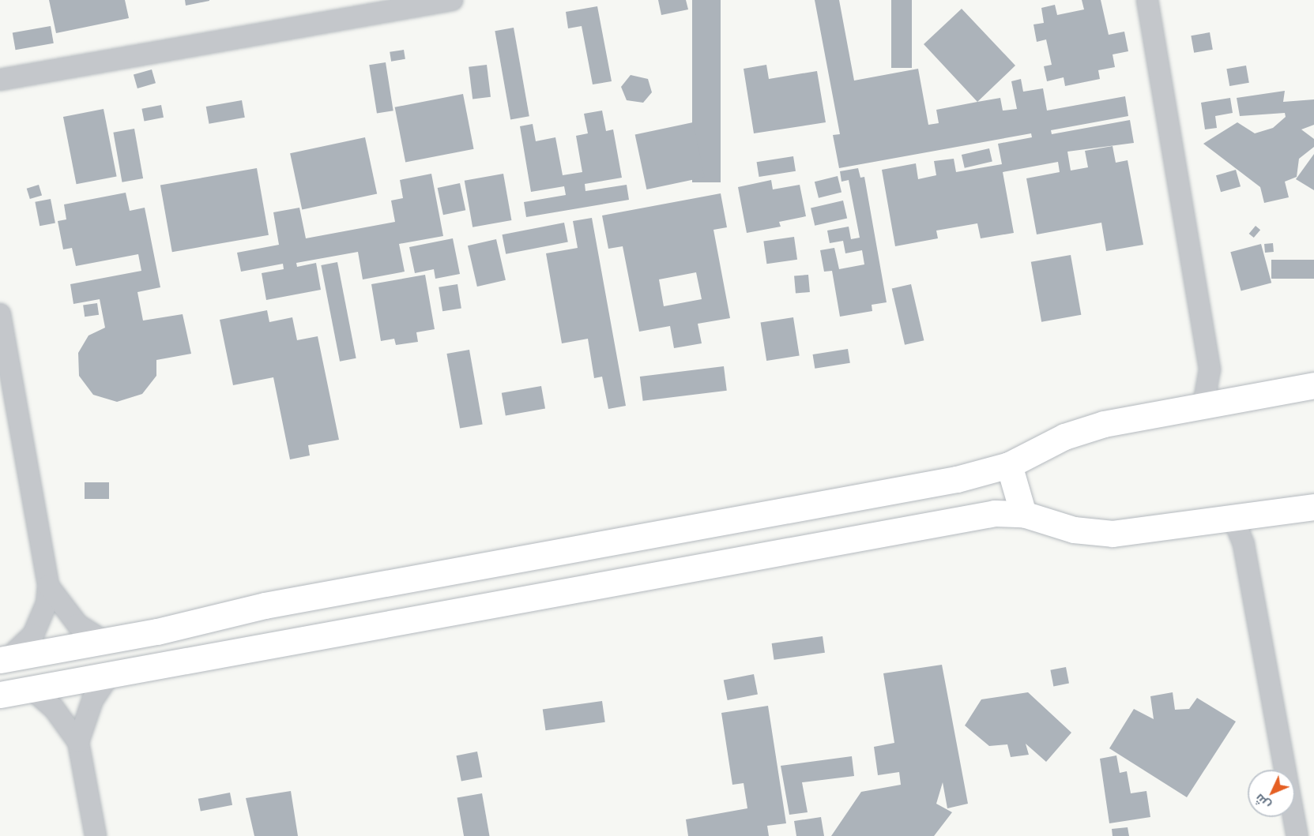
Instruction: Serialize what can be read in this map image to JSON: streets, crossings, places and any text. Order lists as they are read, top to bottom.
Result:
{
  "north": "bottom left"
}
